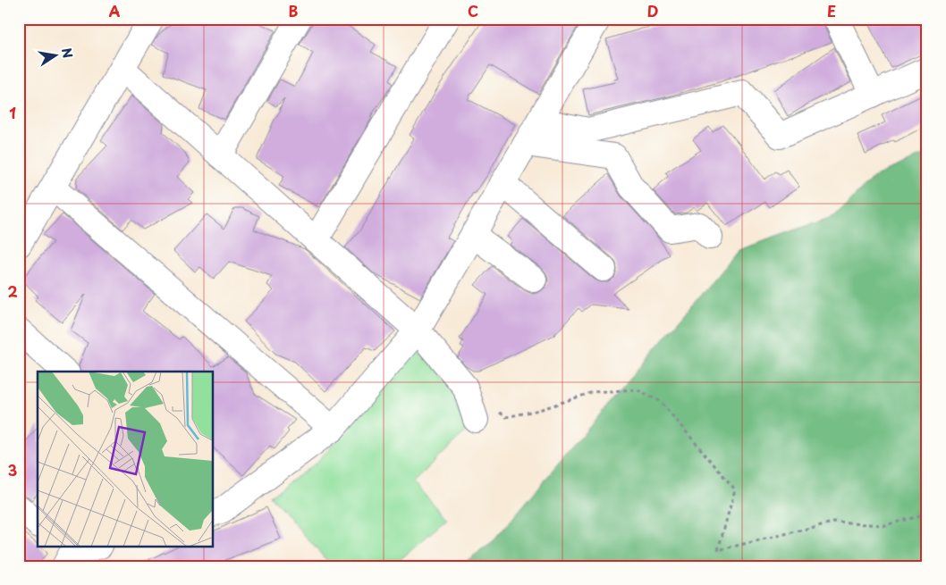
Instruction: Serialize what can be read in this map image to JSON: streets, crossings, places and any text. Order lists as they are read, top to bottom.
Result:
{
  "north": "right",
  "grid": {
    "columns": [
      "A",
      "B",
      "C",
      "D",
      "E"
    ],
    "rows": ["1", "2", "3"]
  }
}
